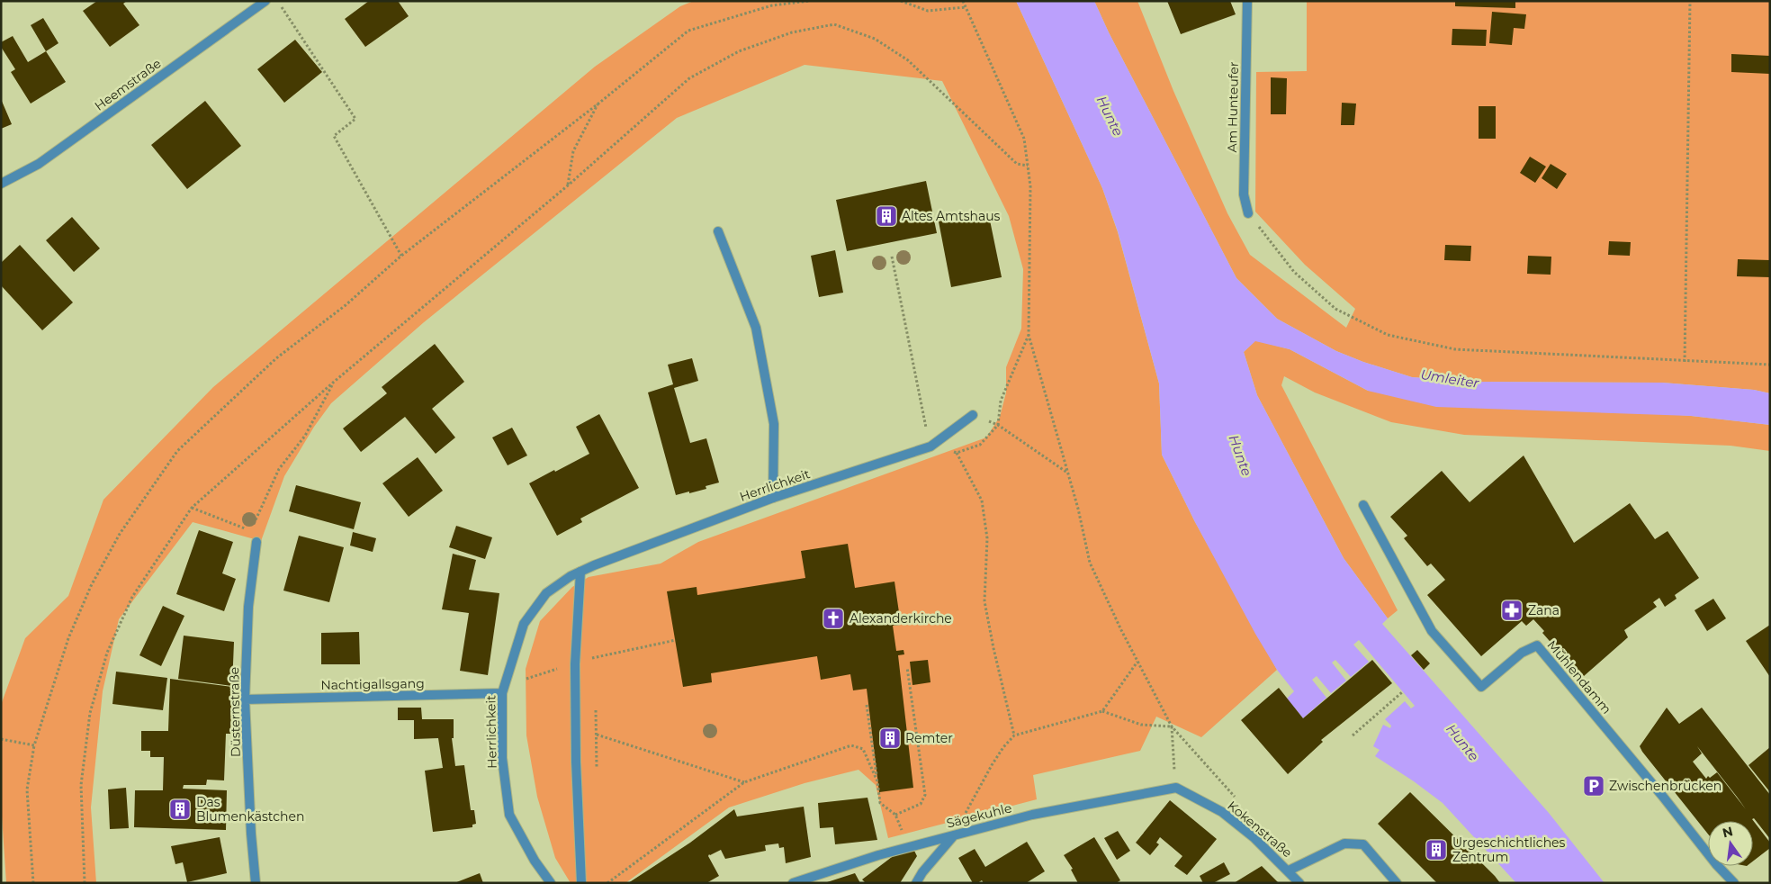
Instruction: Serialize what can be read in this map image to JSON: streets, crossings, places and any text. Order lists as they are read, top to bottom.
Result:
{
  "streets": {
    "street": [
      "Heemstraße",
      "Am Hunteufer",
      "Herrlichkeit",
      "Mühlendamm",
      "Nachtigallsgang",
      "Düsternstraße",
      "Sägekuhle",
      "Kokenstraße"
    ]
  },
  "crossings": [
    ["Herrlichkeit", "Nachtigallsgang"],
    ["Nachtigallsgang", "Düsternstraße"],
    ["Sägekuhle", "Kokenstraße"]
  ],
  "water": ["Hunte", "Umleiter"],
  "places": {
    "building": [
      "Altes Amtshaus",
      "Remter",
      "Das Blumenkästchen",
      "Urgeschichtliches Zentrum"
    ],
    "pharmacy": ["Zana"],
    "church": ["Alexanderkirche"],
    "parking": ["Zwischenbrücken"]
  },
  "north": "top"
}
